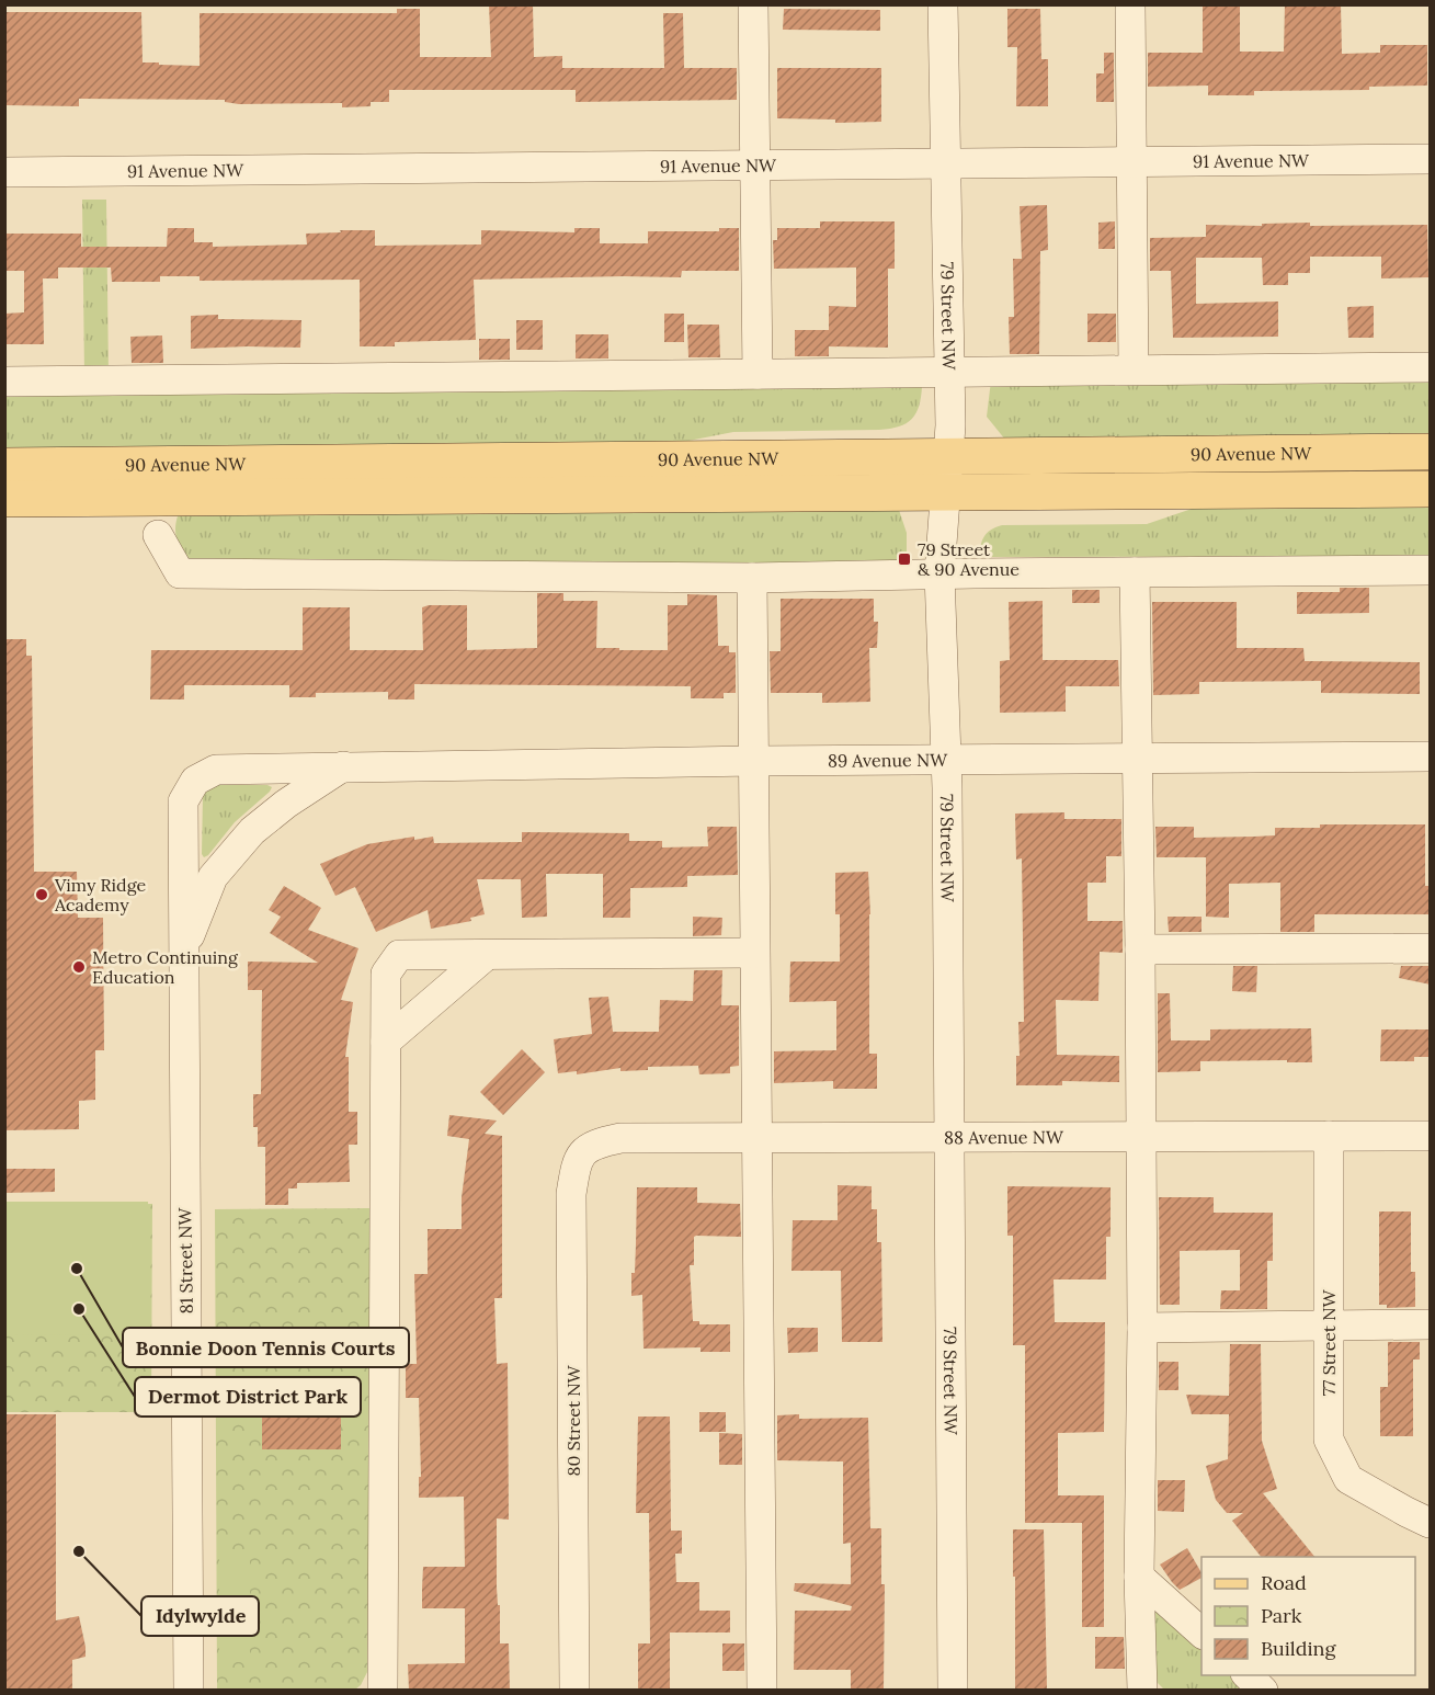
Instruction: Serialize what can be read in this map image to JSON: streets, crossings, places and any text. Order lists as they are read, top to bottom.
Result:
{
  "streets": {
    "main road": ["90 Avenue NW"],
    "street": [
      "91 Avenue NW",
      "79 Street NW",
      "89 Avenue NW",
      "88 Avenue NW",
      "81 Street NW",
      "77 Street NW",
      "80 Street NW"
    ]
  },
  "crossings": [
    ["91 Avenue NW", "79 Street NW"],
    ["79 Street NW", "90 Avenue NW"],
    ["79 Street NW", "89 Avenue NW"],
    ["79 Street NW", "88 Avenue NW"],
    ["89 Avenue NW", "81 Street NW"],
    ["88 Avenue NW", "77 Street NW"],
    ["88 Avenue NW", "80 Street NW"]
  ],
  "places": {
    "transit": ["79 Street & 90 Avenue"],
    "other": [
      "Vimy Ridge Academy",
      "Metro Continuing Education",
      "Bonnie Doon Tennis Courts",
      "Dermot District Park",
      "Idylwylde"
    ]
  },
  "legend": ["Road", "Park", "Building"]
}
